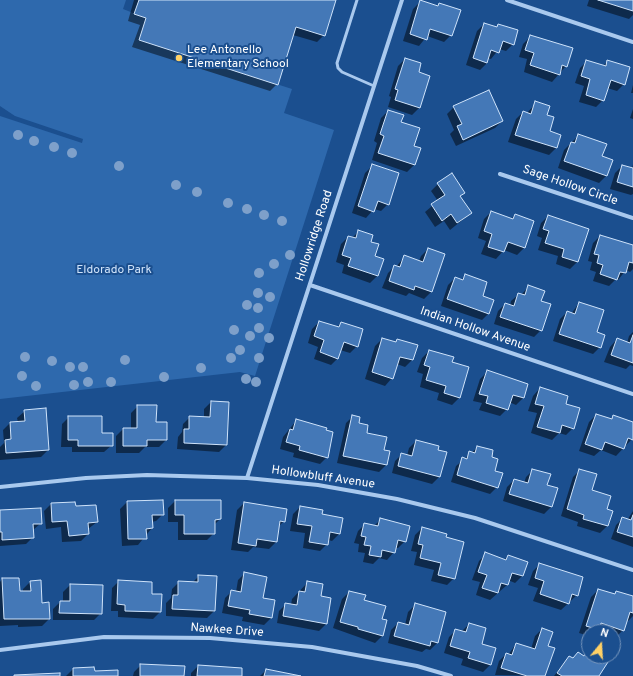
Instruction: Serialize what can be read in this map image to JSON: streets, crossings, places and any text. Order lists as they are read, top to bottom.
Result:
{
  "streets": {
    "street": [
      "Sage Hollow Circle",
      "Hollowridge Road",
      "Indian Hollow Avenue",
      "Hollowbluff Avenue",
      "Nawkee Drive"
    ]
  },
  "crossings": [
    ["Hollowridge Road", "Indian Hollow Avenue"],
    ["Hollowridge Road", "Hollowbluff Avenue"]
  ],
  "parks": ["Eldorado Park"],
  "places": ["Lee Antonello Elementary School"],
  "north": "top"
}
